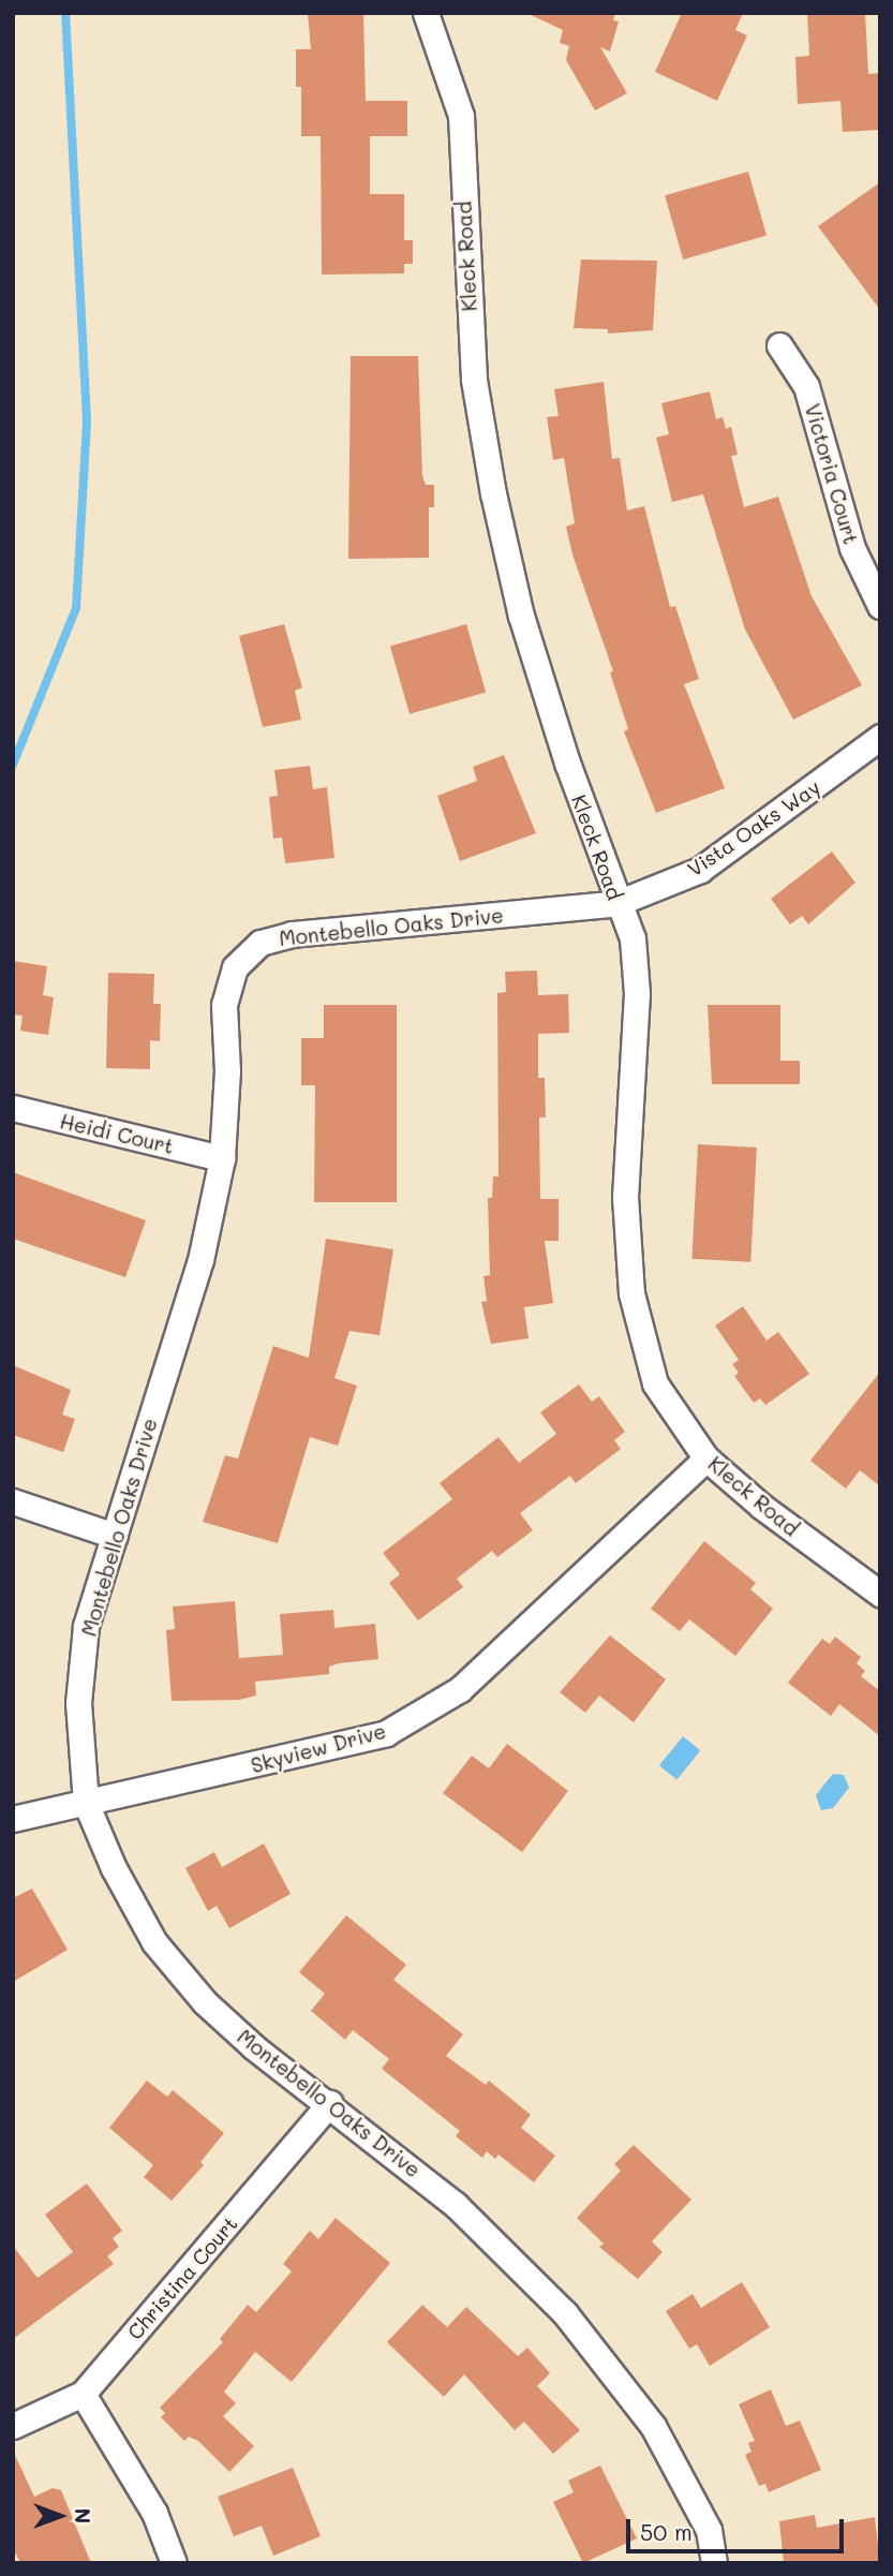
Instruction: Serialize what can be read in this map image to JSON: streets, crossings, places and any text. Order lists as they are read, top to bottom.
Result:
{
  "streets": {
    "street": [
      "Kleck Road",
      "Victoria Court",
      "Vista Oaks Way",
      "Montebello Oaks Drive",
      "Heidi Court",
      "Skyview Drive",
      "Christina Court"
    ]
  },
  "crossings": [
    ["Kleck Road", "Vista Oaks Way"],
    ["Kleck Road", "Montebello Oaks Drive"],
    ["Kleck Road", "Skyview Drive"],
    ["Vista Oaks Way", "Montebello Oaks Drive"],
    ["Montebello Oaks Drive", "Heidi Court"],
    ["Montebello Oaks Drive", "Skyview Drive"],
    ["Montebello Oaks Drive", "Christina Court"]
  ],
  "scale_bar": "50 m",
  "north": "right"
}
